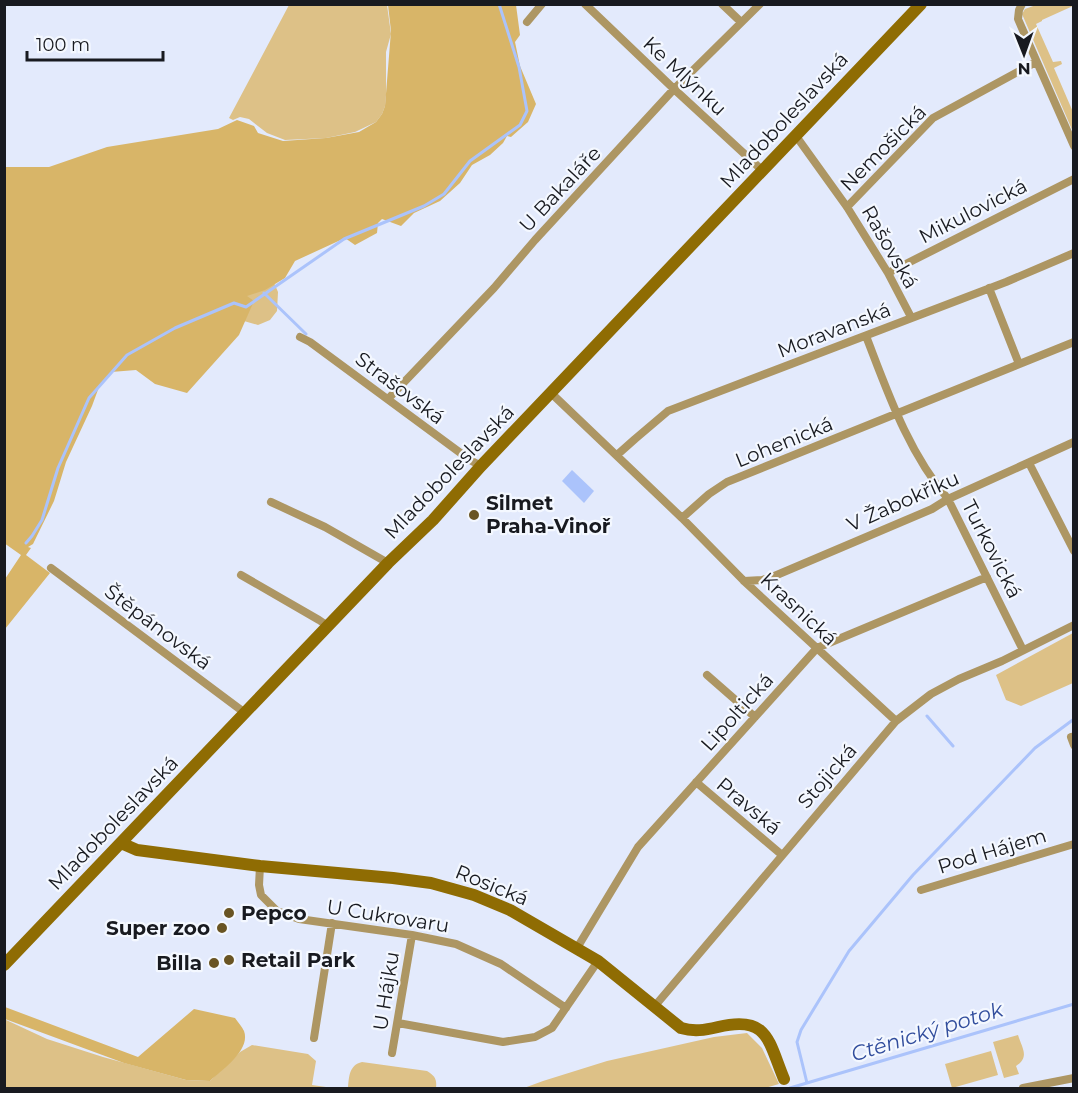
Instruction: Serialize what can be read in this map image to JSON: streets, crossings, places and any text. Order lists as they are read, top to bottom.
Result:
{
  "streets": {
    "main road": ["Mladoboleslavská", "Rosická"],
    "street": [
      "Ke Mlýnku",
      "Nemošická",
      "U Bakaláře",
      "Mikulovická",
      "Rašovská",
      "Moravanská",
      "Strašovská",
      "Lohenická",
      "V Žabokřiku",
      "Turkovická",
      "Krasnická",
      "Štěpánovská",
      "Lipoltická",
      "Stojická",
      "Pravská",
      "Pod Hájem",
      "U Cukrovaru",
      "U Hájku"
    ]
  },
  "crossings": [
    ["Ke Mlýnku", "Mladoboleslavská"],
    ["Ke Mlýnku", "U Bakaláře"],
    ["Mladoboleslavská", "Rašovská"],
    ["Mladoboleslavská", "Strašovská"],
    ["Mladoboleslavská", "Štěpánovská"],
    ["Mladoboleslavská", "Rosická"],
    ["Nemošická", "Rašovská"],
    ["U Bakaláře", "Strašovská"],
    ["Mikulovická", "Rašovská"],
    ["Rašovská", "Moravanská"],
    ["Moravanská", "Turkovická"],
    ["Lohenická", "Turkovická"],
    ["Lohenická", "Krasnická"],
    ["V Žabokřiku", "Turkovická"],
    ["V Žabokřiku", "Krasnická"],
    ["Turkovická", "Lipoltická"],
    ["Turkovická", "Stojická"],
    ["Krasnická", "Lipoltická"],
    ["Krasnická", "Stojická"],
    ["Lipoltická", "Pravská"],
    ["Lipoltická", "Rosická"],
    ["Stojická", "Pravská"],
    ["Stojická", "Rosická"],
    ["Rosická", "U Cukrovaru"],
    ["U Cukrovaru", "U Hájku"]
  ],
  "water": ["Ctěnický potok"],
  "places": [
    "Silmet Praha-Vinoř",
    "Pepco",
    "Super zoo",
    "Retail Park",
    "Billa"
  ],
  "scale_bar": "100 m",
  "north": "bottom"
}
